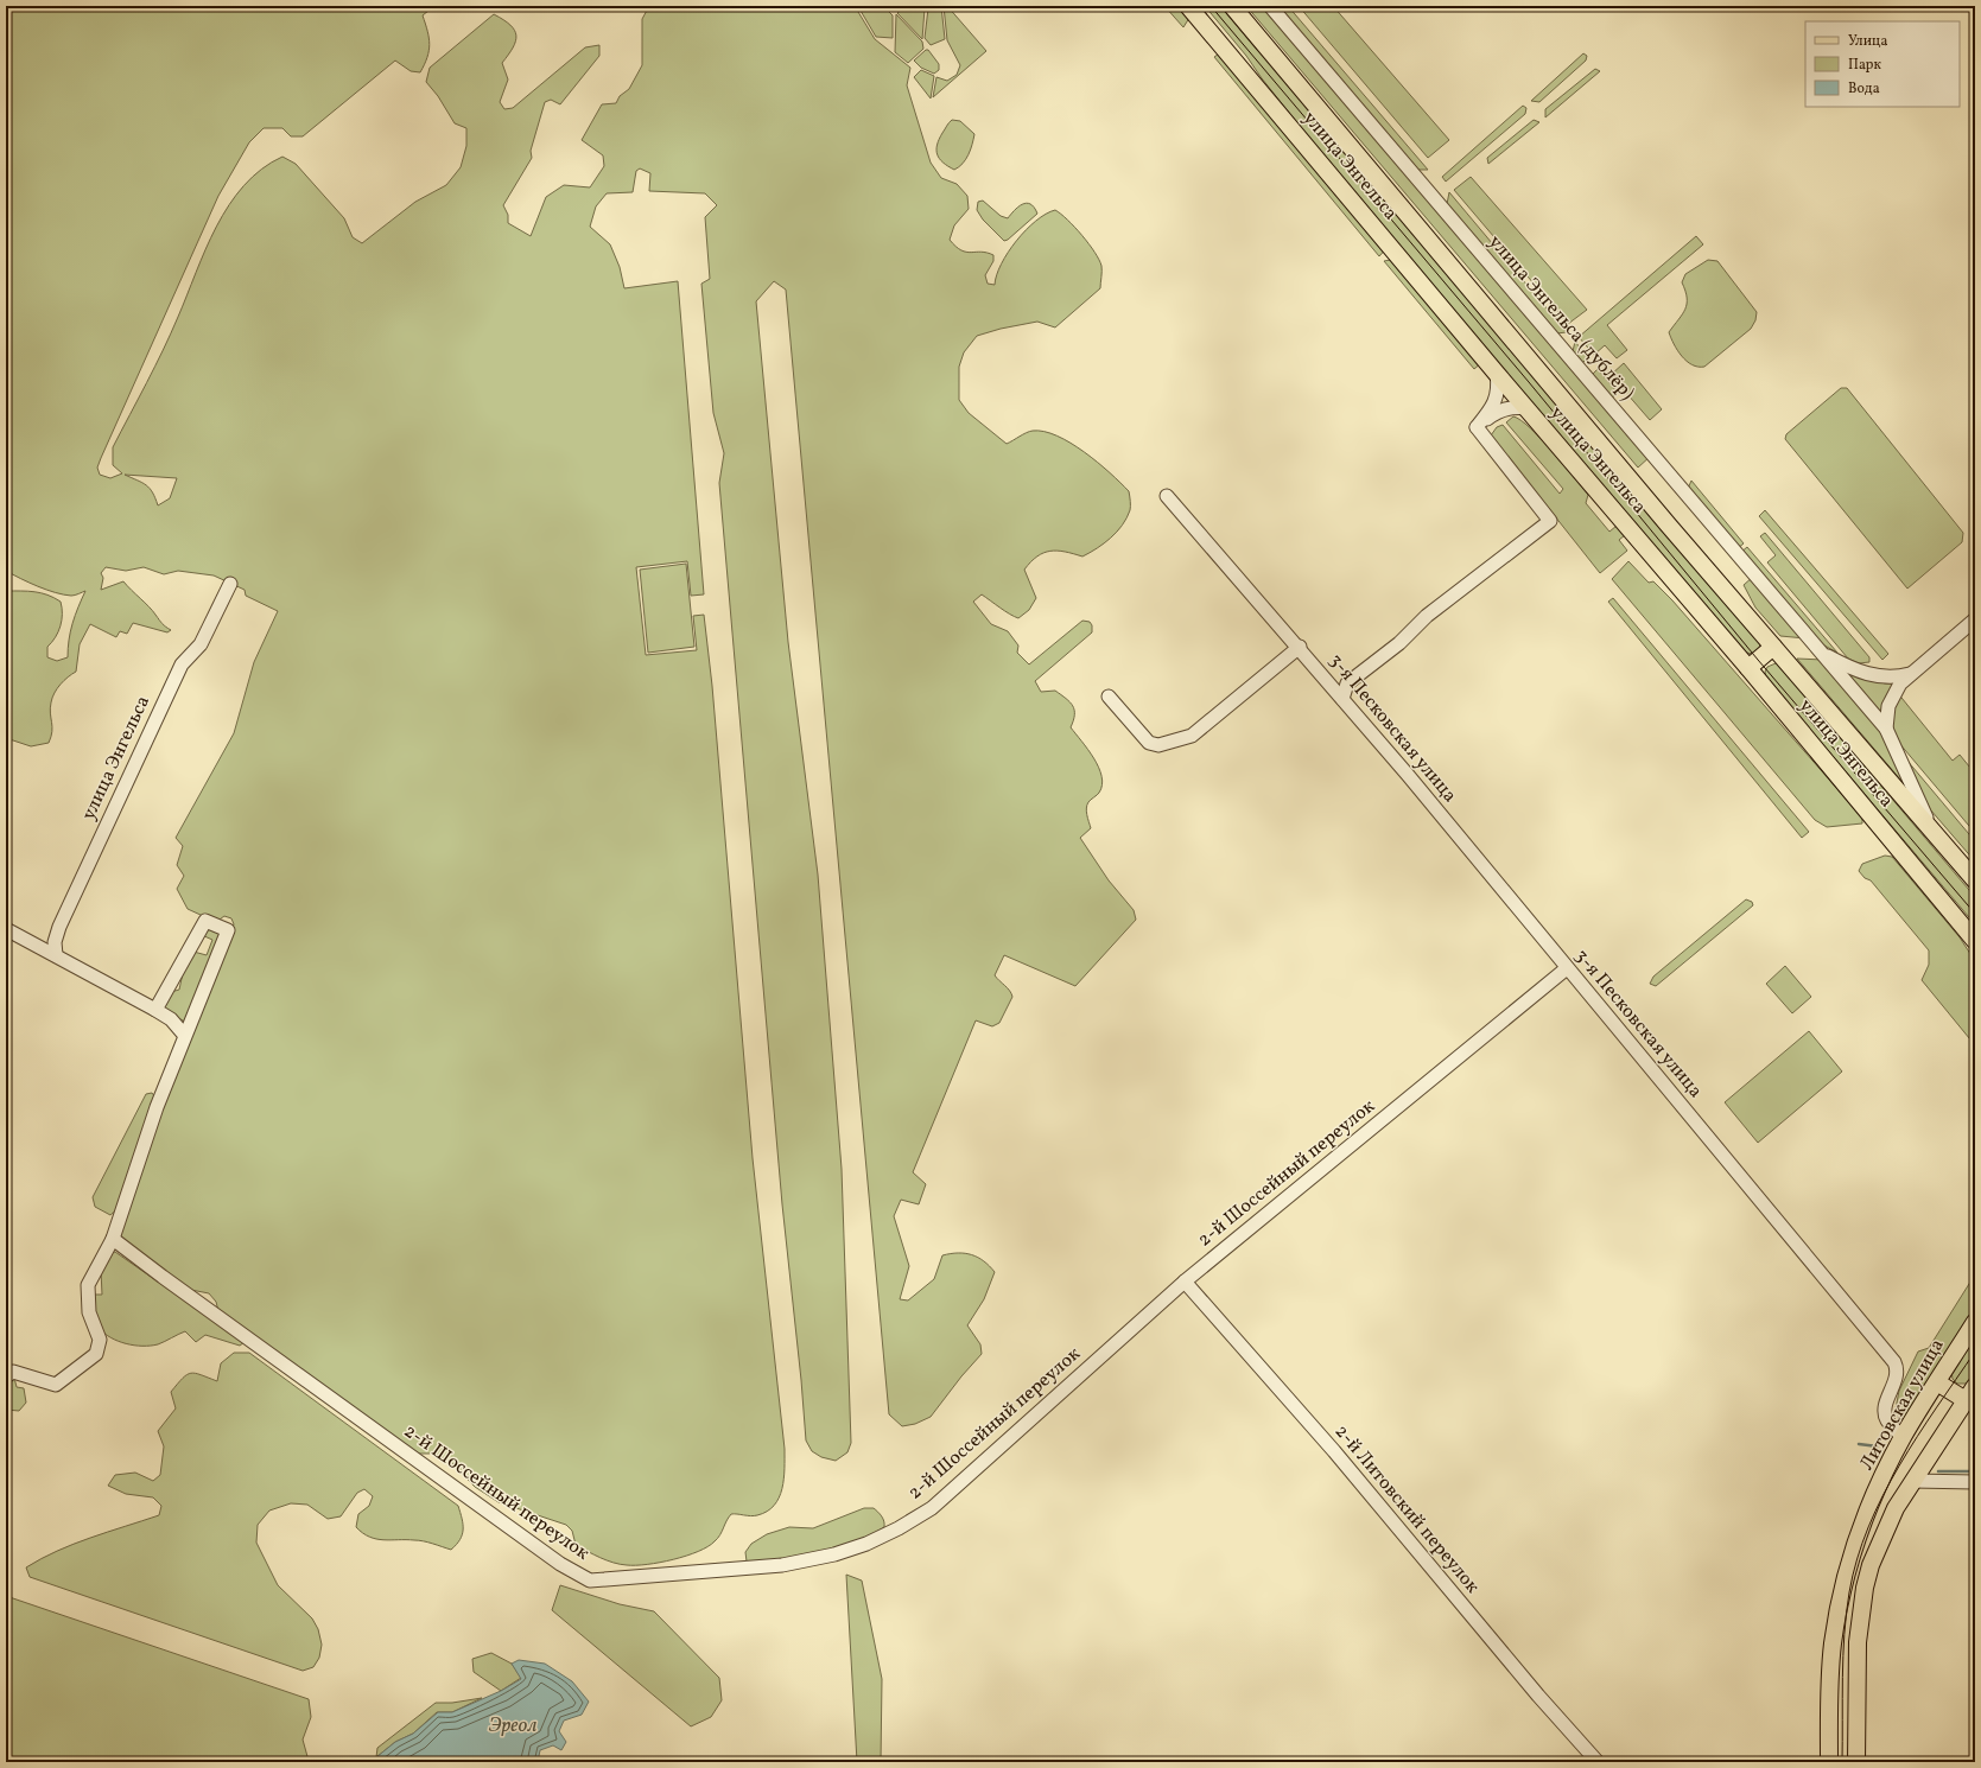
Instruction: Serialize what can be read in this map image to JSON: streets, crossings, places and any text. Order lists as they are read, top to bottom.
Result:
{
  "streets": {
    "main road": ["улица Энгельса", "Литовская улица"],
    "street": [
      "улица Энгельса (дублёр)",
      "3-я Песковская улица",
      "2-й Шоссейный переулок",
      "2-й Литовский переулок"
    ]
  },
  "crossings": [
    ["улица Энгельса", "улица Энгельса (дублёр)"],
    ["3-я Песковская улица", "2-й Шоссейный переулок"],
    ["3-я Песковская улица", "Литовская улица"],
    ["2-й Шоссейный переулок", "2-й Литовский переулок"]
  ],
  "water": ["Эреол"],
  "legend": ["Улица", "Парк", "Вода"]
}
